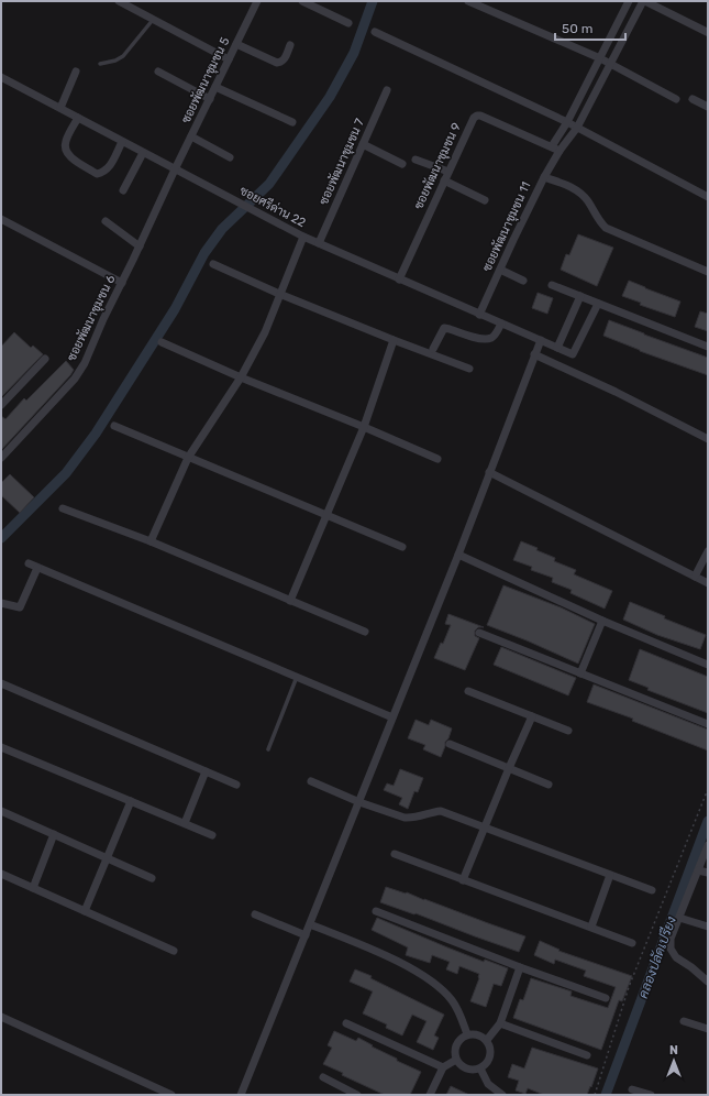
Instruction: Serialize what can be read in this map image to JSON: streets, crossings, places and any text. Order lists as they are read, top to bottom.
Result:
{
  "streets": {
    "street": [
      "ซอยพัฒนาชุมชน 5",
      "ซอยพัฒนาชุมชน 7",
      "ซอยพัฒนาชุมชน 9",
      "ซอยศรีด่าน 22",
      "ซอยพัฒนาชุมชน 11",
      "ซอยพัฒนาชุมชน 6"
    ]
  },
  "crossings": [
    ["ซอยพัฒนาชุมชน 5", "ซอยศรีด่าน 22"],
    ["ซอยพัฒนาชุมชน 5", "ซอยพัฒนาชุมชน 6"],
    ["ซอยพัฒนาชุมชน 7", "ซอยศรีด่าน 22"],
    ["ซอยพัฒนาชุมชน 9", "ซอยศรีด่าน 22"],
    ["ซอยศรีด่าน 22", "ซอยพัฒนาชุมชน 11"],
    ["ซอยศรีด่าน 22", "ซอยพัฒนาชุมชน 6"]
  ],
  "water": ["คลองปลัดเปรียง"],
  "scale_bar": "50 m",
  "north": "top"
}
